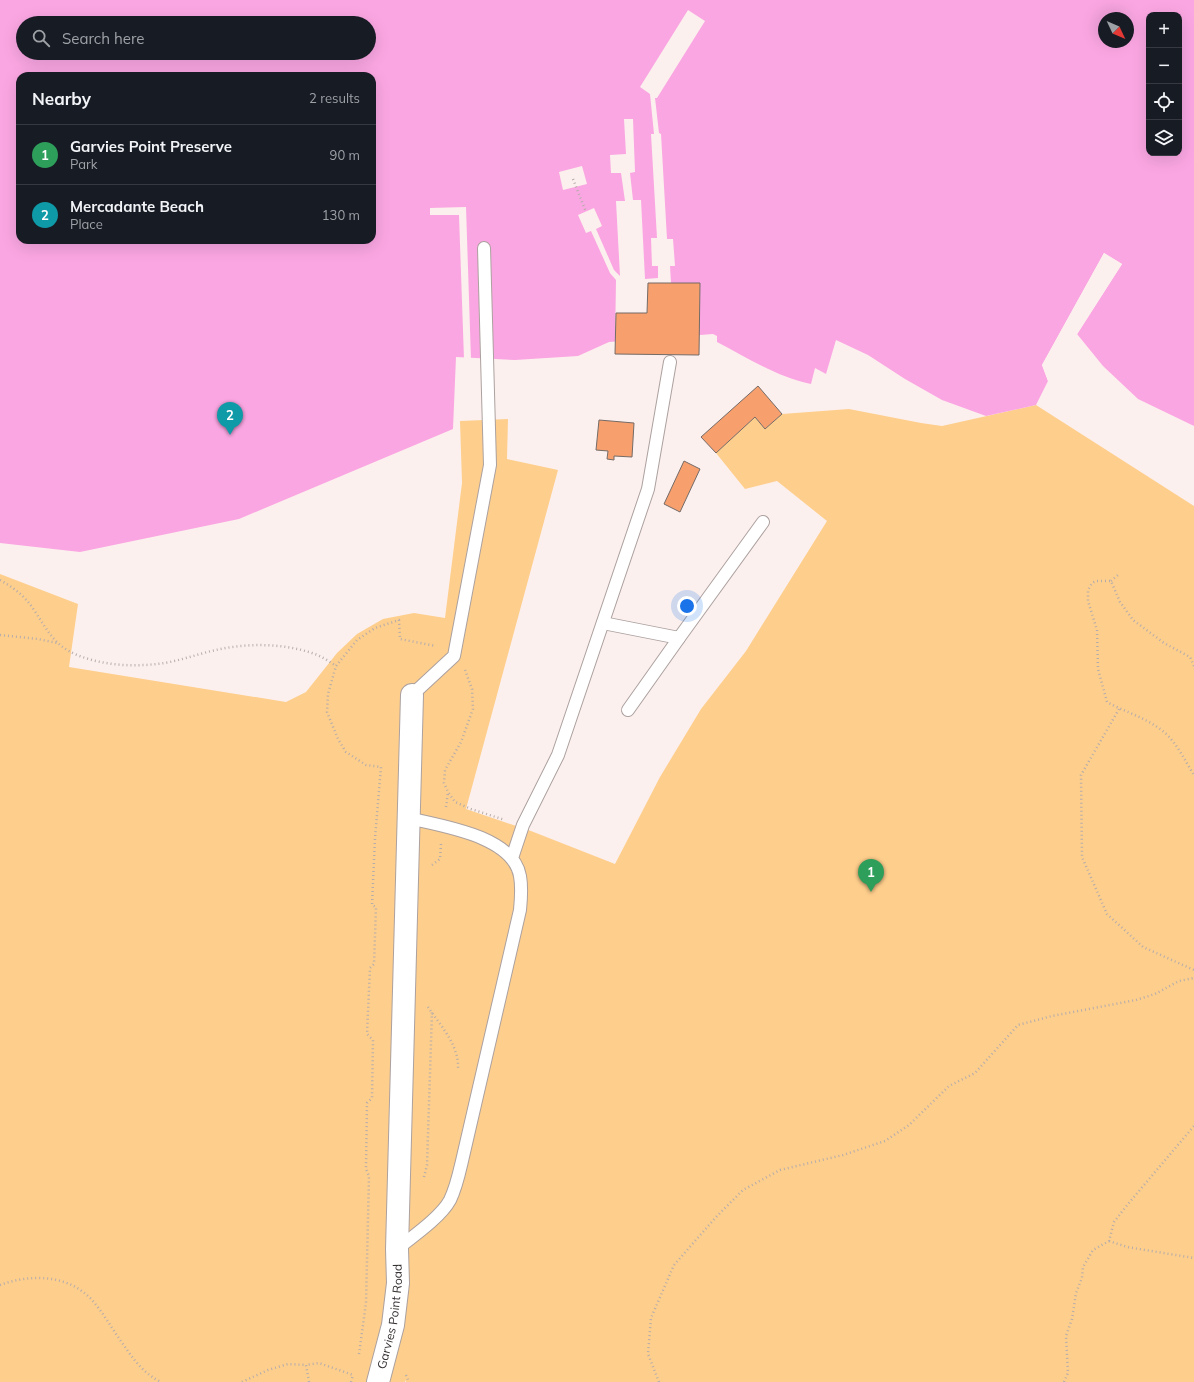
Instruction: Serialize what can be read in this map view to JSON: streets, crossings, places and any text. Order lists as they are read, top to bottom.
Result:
{
  "streets": {
    "street": ["Garvies Point Road"]
  },
  "north": "bottom right",
  "page": {
    "map_buttons": ["+", "−"],
    "search": "Search here",
    "heading": ["Nearby", "2 results"],
    "list": [
      {
        "mark": "1",
        "name": "Garvies Point Preserve",
        "note": "Park",
        "value": "90 m"
      },
      {
        "mark": "2",
        "name": "Mercadante Beach",
        "note": "Place",
        "value": "130 m"
      }
    ],
    "pins": ["2", "1"]
  }
}
